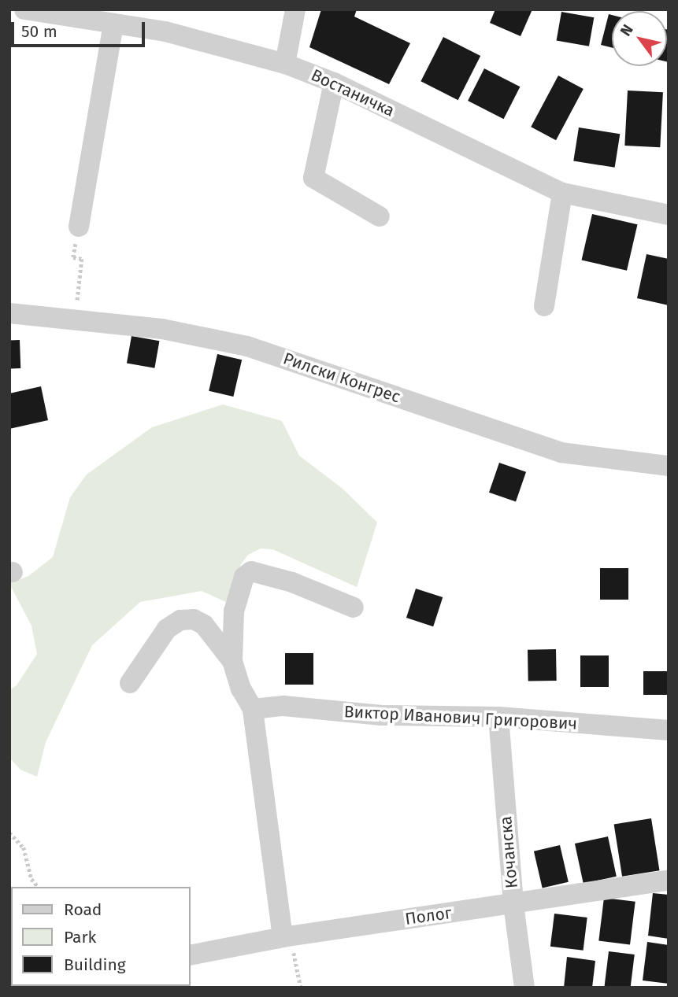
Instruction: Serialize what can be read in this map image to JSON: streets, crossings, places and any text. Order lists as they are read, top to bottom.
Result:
{
  "streets": {
    "street": [
      "Востаничка",
      "Рилски Конгрес",
      "Виктор Иванович Григорович",
      "Кочанска",
      "Полог"
    ]
  },
  "crossings": [
    ["Виктор Иванович Григорович", "Кочанска"],
    ["Кочанска", "Полог"]
  ],
  "legend": ["Road", "Park", "Building"],
  "scale_bar": "50 m",
  "north": "top left"
}
